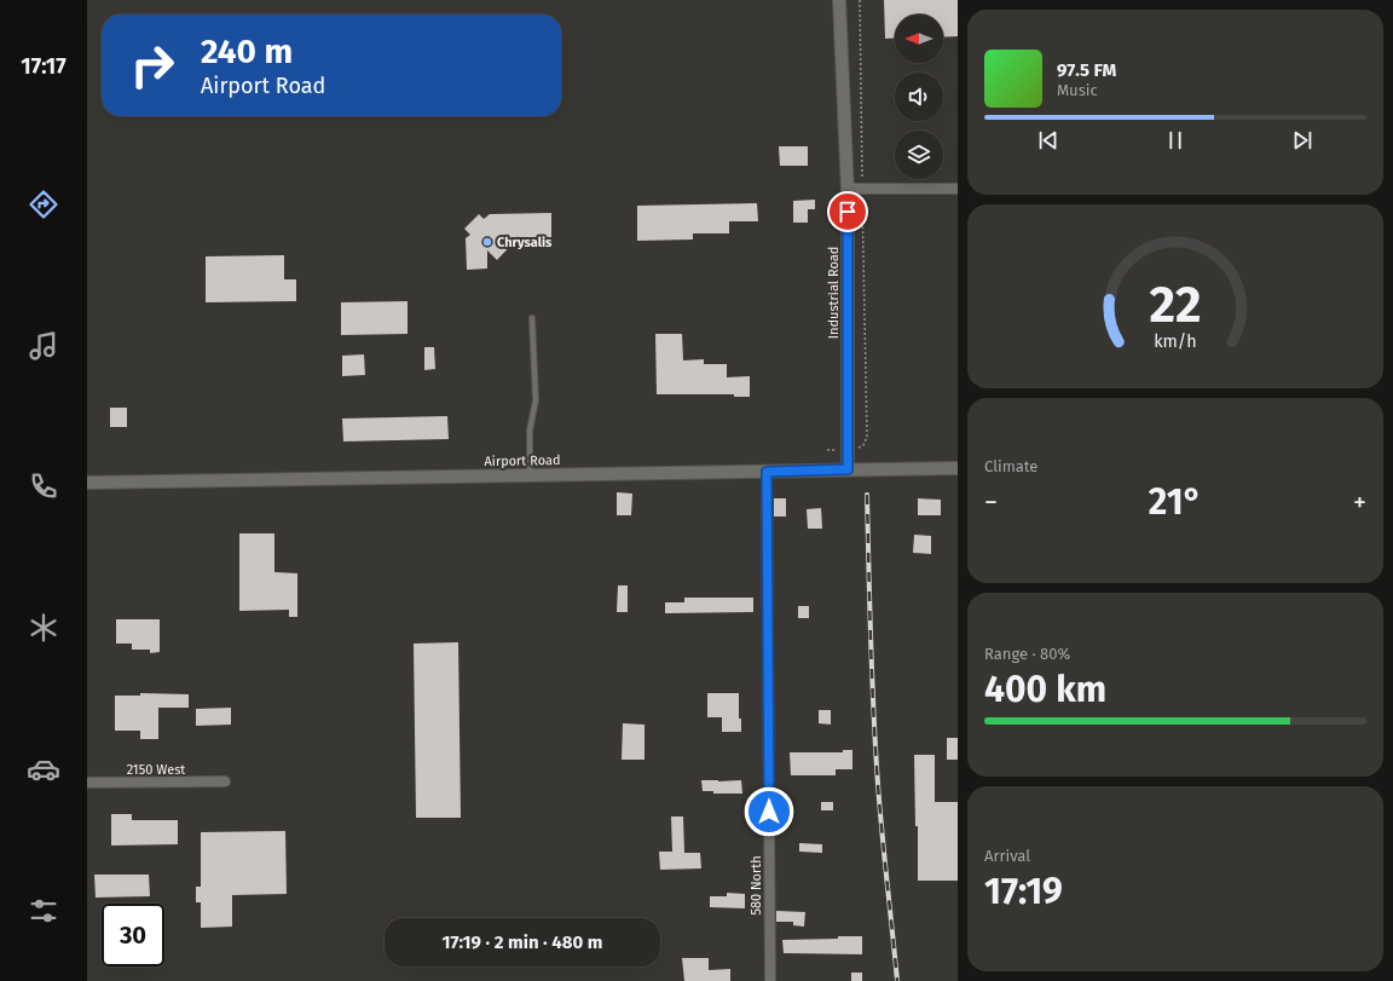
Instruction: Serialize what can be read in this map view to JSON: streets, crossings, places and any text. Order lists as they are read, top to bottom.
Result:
{
  "streets": {
    "street": [
      "Industrial Road",
      "Airport Road",
      "2150 West",
      "580 North"
    ]
  },
  "crossings": [
    ["Industrial Road", "Airport Road"],
    ["Airport Road", "580 North"]
  ],
  "places": ["Chrysalis"],
  "north": "left",
  "page": {
    "tabs": "17:17",
    "turn": ["240 m", "Airport Road"],
    "song": ["97.5 FM", "Music"],
    "tile": [
      "Climate",
      ["Range · 80%", "400 km"],
      ["Arrival", "17:19"]
    ],
    "heat": ["−", "21°", "+"],
    "limit": "30",
    "trip": "17:19 · 2 min · 480 m",
    "gauge": ["22", "km/h"]
  }
}
